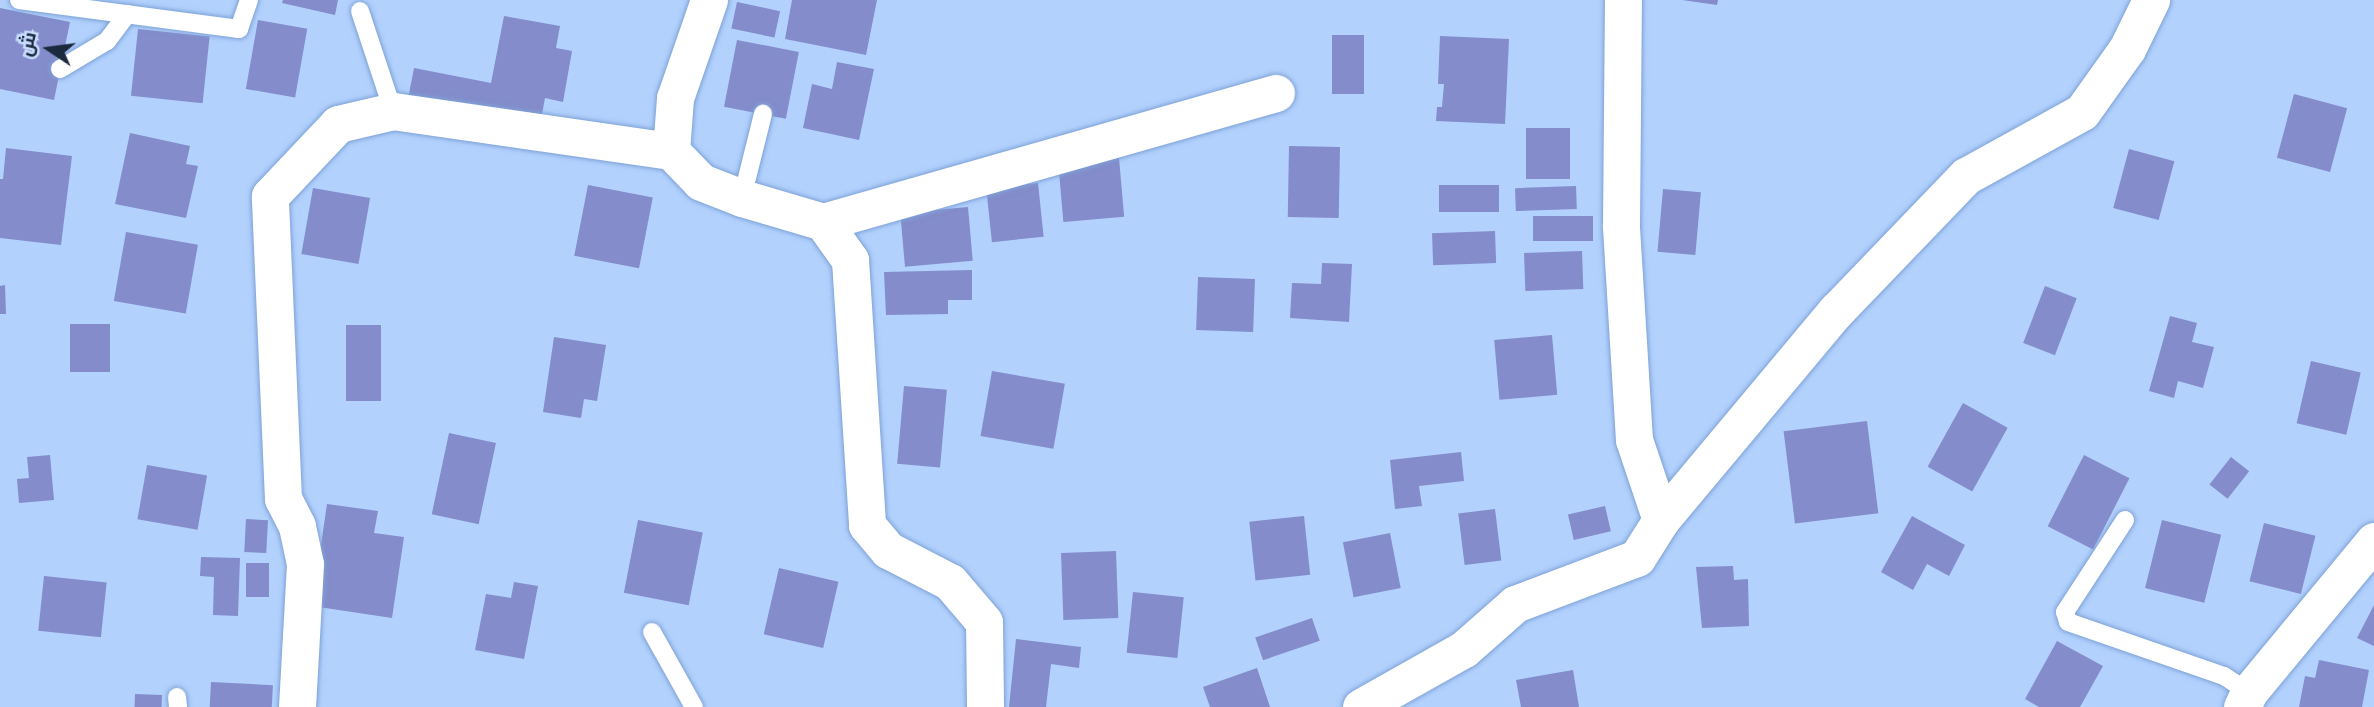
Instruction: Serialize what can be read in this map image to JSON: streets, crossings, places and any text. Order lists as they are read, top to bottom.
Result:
{
  "north": "left"
}
